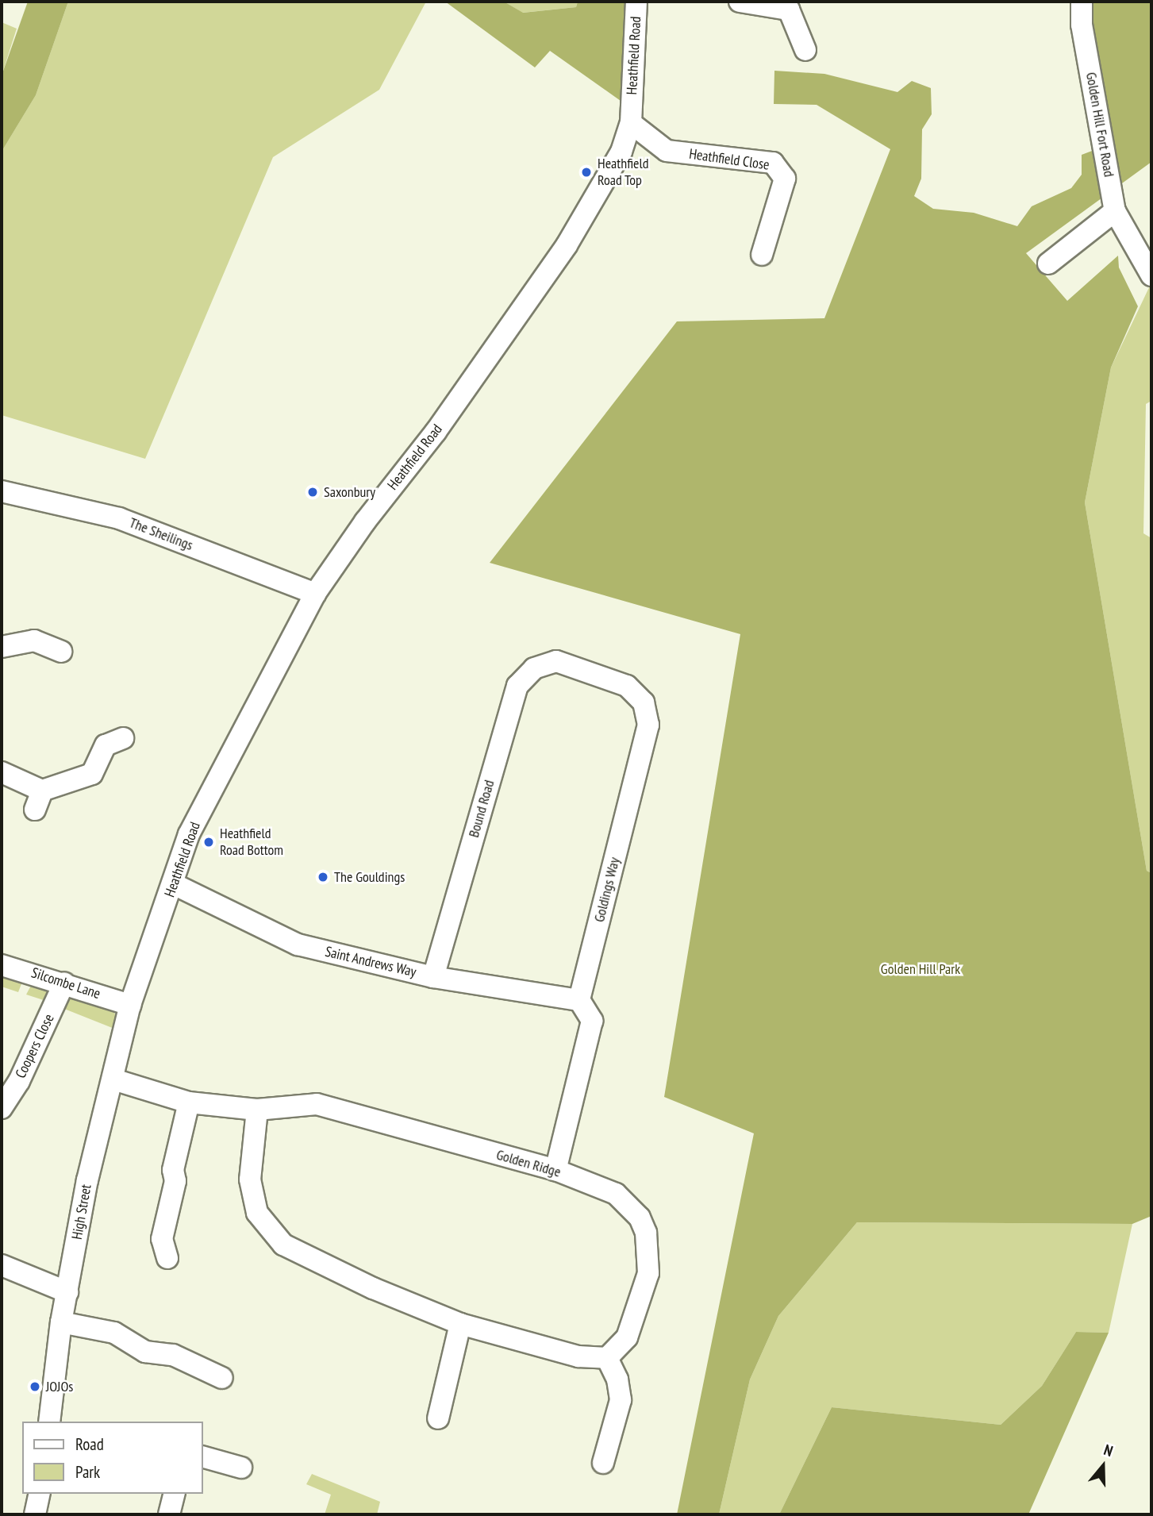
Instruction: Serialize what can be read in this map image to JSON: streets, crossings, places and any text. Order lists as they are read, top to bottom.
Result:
{
  "streets": {
    "street": [
      "Heathfield Road",
      "Golden Hill Fort Road",
      "Heathfield Close",
      "The Sheilings",
      "Bound Road",
      "Goldings Way",
      "Saint Andrews Way",
      "Silcombe Lane",
      "Coopers Close",
      "Golden Ridge",
      "High Street"
    ]
  },
  "crossings": [
    ["Heathfield Road", "Heathfield Close"],
    ["Heathfield Road", "The Sheilings"],
    ["Heathfield Road", "Saint Andrews Way"],
    ["Heathfield Road", "Silcombe Lane"],
    ["Heathfield Road", "High Street"],
    ["Bound Road", "Goldings Way"],
    ["Bound Road", "Saint Andrews Way"],
    ["Goldings Way", "Saint Andrews Way"],
    ["Silcombe Lane", "Coopers Close"],
    ["Silcombe Lane", "High Street"],
    ["Golden Ridge", "High Street"]
  ],
  "parks": ["Golden Hill Park"],
  "places": [
    "Heathfield Road Top",
    "Saxonbury",
    "Heathfield Road Bottom",
    "The Gouldings",
    "JOJOs"
  ],
  "legend": ["Road", "Park"],
  "north": "top"
}
